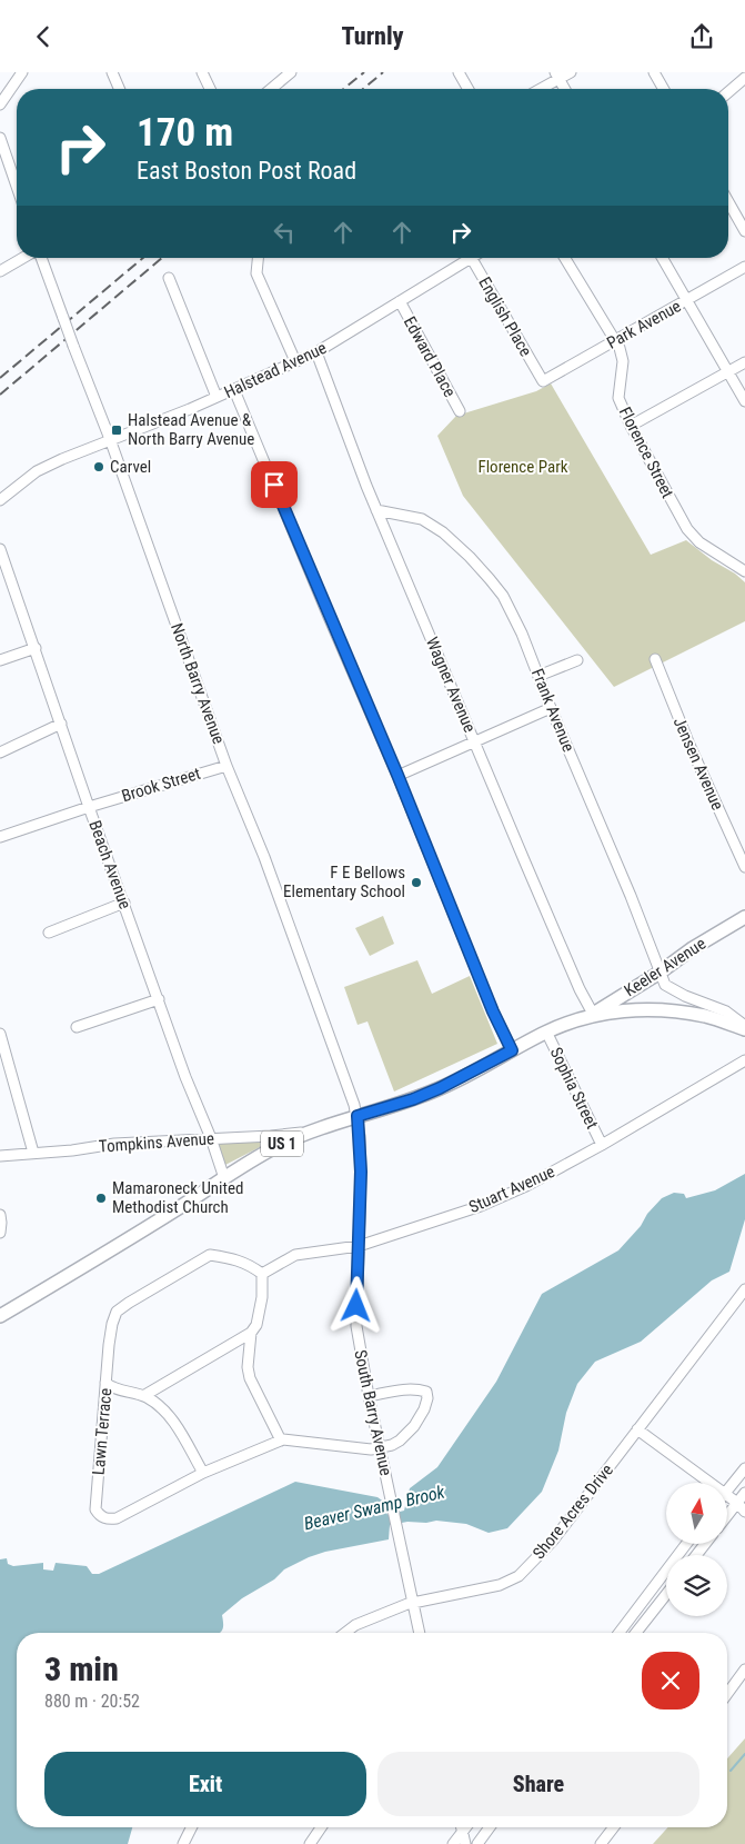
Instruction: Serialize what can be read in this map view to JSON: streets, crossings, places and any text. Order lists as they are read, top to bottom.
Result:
{
  "streets": {
    "main road": ["Keeler Avenue", "US 1"],
    "street": [
      "English Place",
      "Park Avenue",
      "Edward Place",
      "Halstead Avenue",
      "Florence Street",
      "North Barry Avenue",
      "Wagner Avenue",
      "Frank Avenue",
      "Jensen Avenue",
      "Brook Street",
      "Beach Avenue",
      "Sophia Street",
      "Tompkins Avenue",
      "Stuart Avenue",
      "South Barry Avenue",
      "Lawn Terrace",
      "Shore Acres Drive"
    ]
  },
  "crossings": [
    ["English Place", "Park Avenue"],
    ["Park Avenue", "Florence Street"],
    ["Edward Place", "Halstead Avenue"],
    ["Halstead Avenue", "North Barry Avenue"],
    ["Halstead Avenue", "Wagner Avenue"],
    ["North Barry Avenue", "Brook Street"],
    ["North Barry Avenue", "US 1"],
    ["North Barry Avenue", "South Barry Avenue"],
    ["Wagner Avenue", "Frank Avenue"],
    ["Wagner Avenue", "Keeler Avenue"],
    ["Wagner Avenue", "US 1"],
    ["Frank Avenue", "Keeler Avenue"],
    ["Brook Street", "Beach Avenue"],
    ["Beach Avenue", "Tompkins Avenue"],
    ["Beach Avenue", "US 1"],
    ["Keeler Avenue", "US 1"],
    ["Sophia Street", "US 1"],
    ["Sophia Street", "Stuart Avenue"],
    ["Tompkins Avenue", "US 1"],
    ["US 1", "South Barry Avenue"],
    ["Stuart Avenue", "South Barry Avenue"],
    ["Stuart Avenue", "Lawn Terrace"],
    ["South Barry Avenue", "Shore Acres Drive"]
  ],
  "water": ["Beaver Swamp Brook"],
  "parks": ["Florence Park"],
  "places": {
    "transit": ["Halstead Avenue & North Barry Avenue"],
    "other": ["Carvel", "F E Bellows Elementary School", "Mamaroneck United Methodist Church"]
  },
  "north": "top",
  "page": {
    "header": "Turnly",
    "turn": ["170 m", "East Boston Post Road"],
    "heading": ["3 min", "880 m · 20:52"],
    "buttons": ["Exit", "Share"]
  }
}
